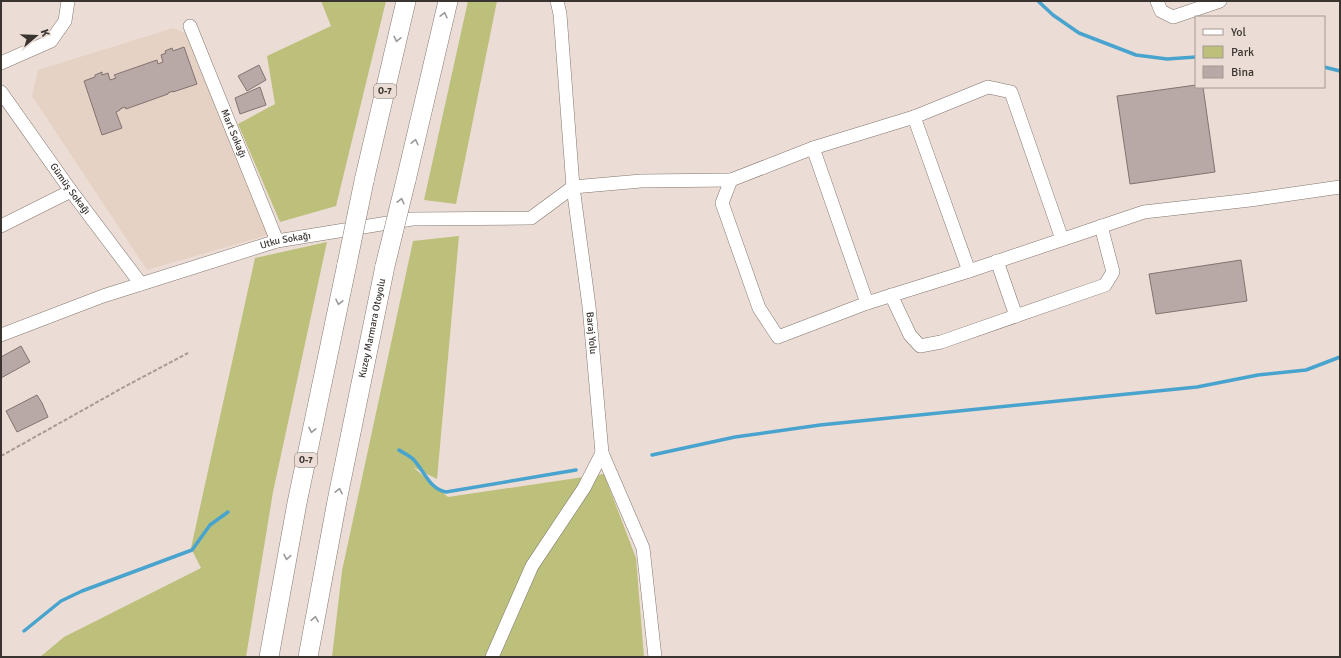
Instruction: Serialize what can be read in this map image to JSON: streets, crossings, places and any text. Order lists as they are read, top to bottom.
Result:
{
  "streets": {
    "highway": ["O-7", "Kuzey Marmara Otoyolu"],
    "street": [
      "Mart Sokağı",
      "Gümüş Sokağı",
      "Utku Sokağı",
      "Baraj Yolu"
    ]
  },
  "crossings": [
    ["Mart Sokağı", "Utku Sokağı"],
    ["Gümüş Sokağı", "Utku Sokağı"],
    ["Utku Sokağı", "Baraj Yolu"]
  ],
  "legend": ["Yol", "Park", "Bina"],
  "north": "right"
}
